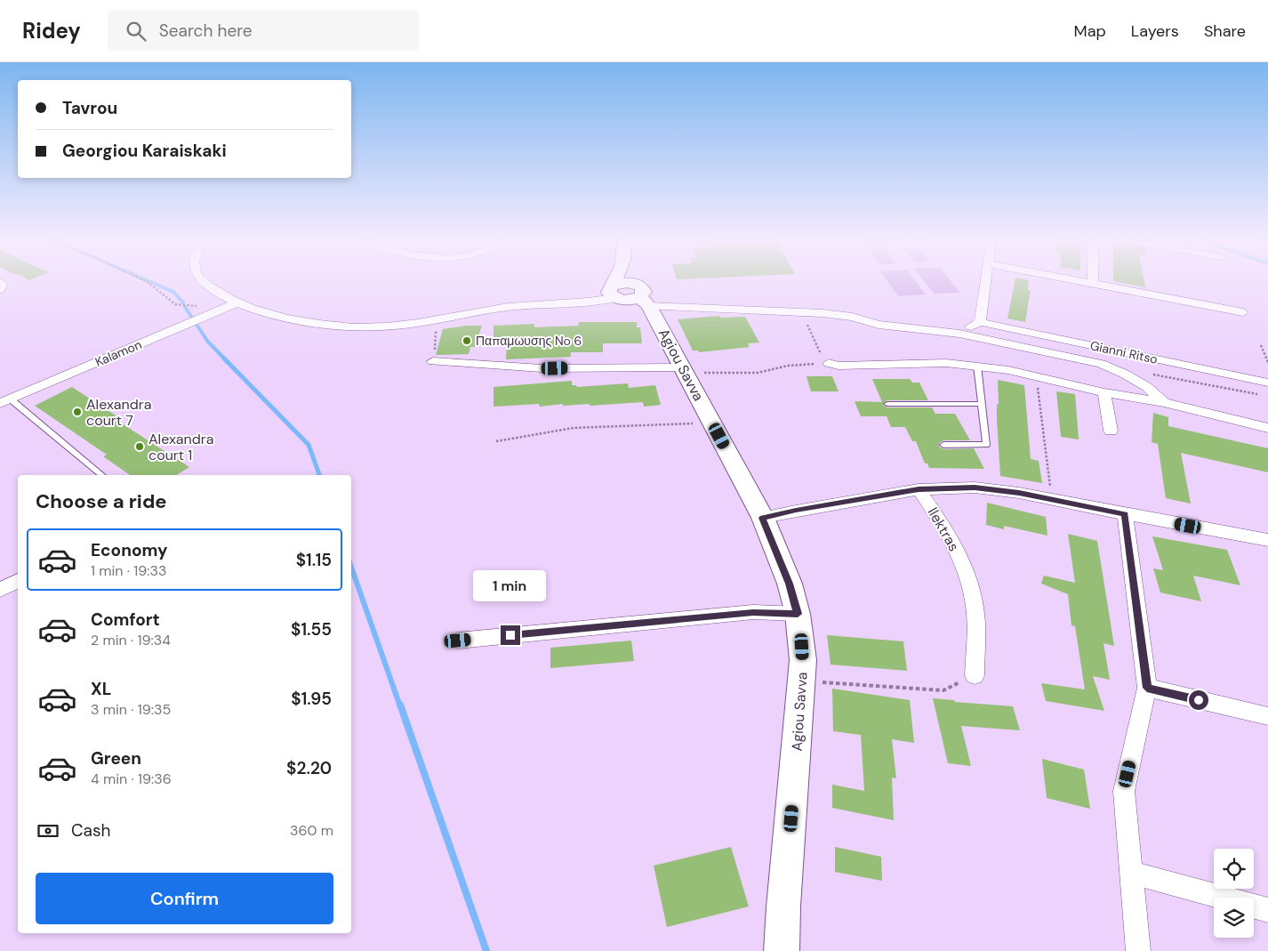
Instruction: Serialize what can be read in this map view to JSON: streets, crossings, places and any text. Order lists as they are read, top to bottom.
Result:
{
  "streets": {
    "street": [
      "Gianni Ritso",
      "Kalamon",
      "Agiou Savva",
      "Ilektras"
    ]
  },
  "places": ["Παπαμωυσης No 6", "Alexandra court 7", "Alexandra court 1"],
  "page": {
    "header": "Ridey",
    "search": "Search here",
    "nav": ["Map", "Layers", "Share"],
    "banner": ["Tavrou", "Georgiou Karaiskaki"],
    "heading": "Choose a ride",
    "list": [
      {
        "name": "Economy",
        "note": "1 min · 19:33",
        "value": "$1.15"
      },
      {
        "name": "Comfort",
        "note": "2 min · 19:34",
        "value": "$1.55"
      },
      {
        "name": "XL",
        "note": "3 min · 19:35",
        "value": "$1.95"
      },
      {
        "name": "Green",
        "note": "4 min · 19:36",
        "value": "$2.20"
      }
    ],
    "bubble": "1 min",
    "pay": ["Cash", "360 m"],
    "buttons": "Confirm"
  }
}
